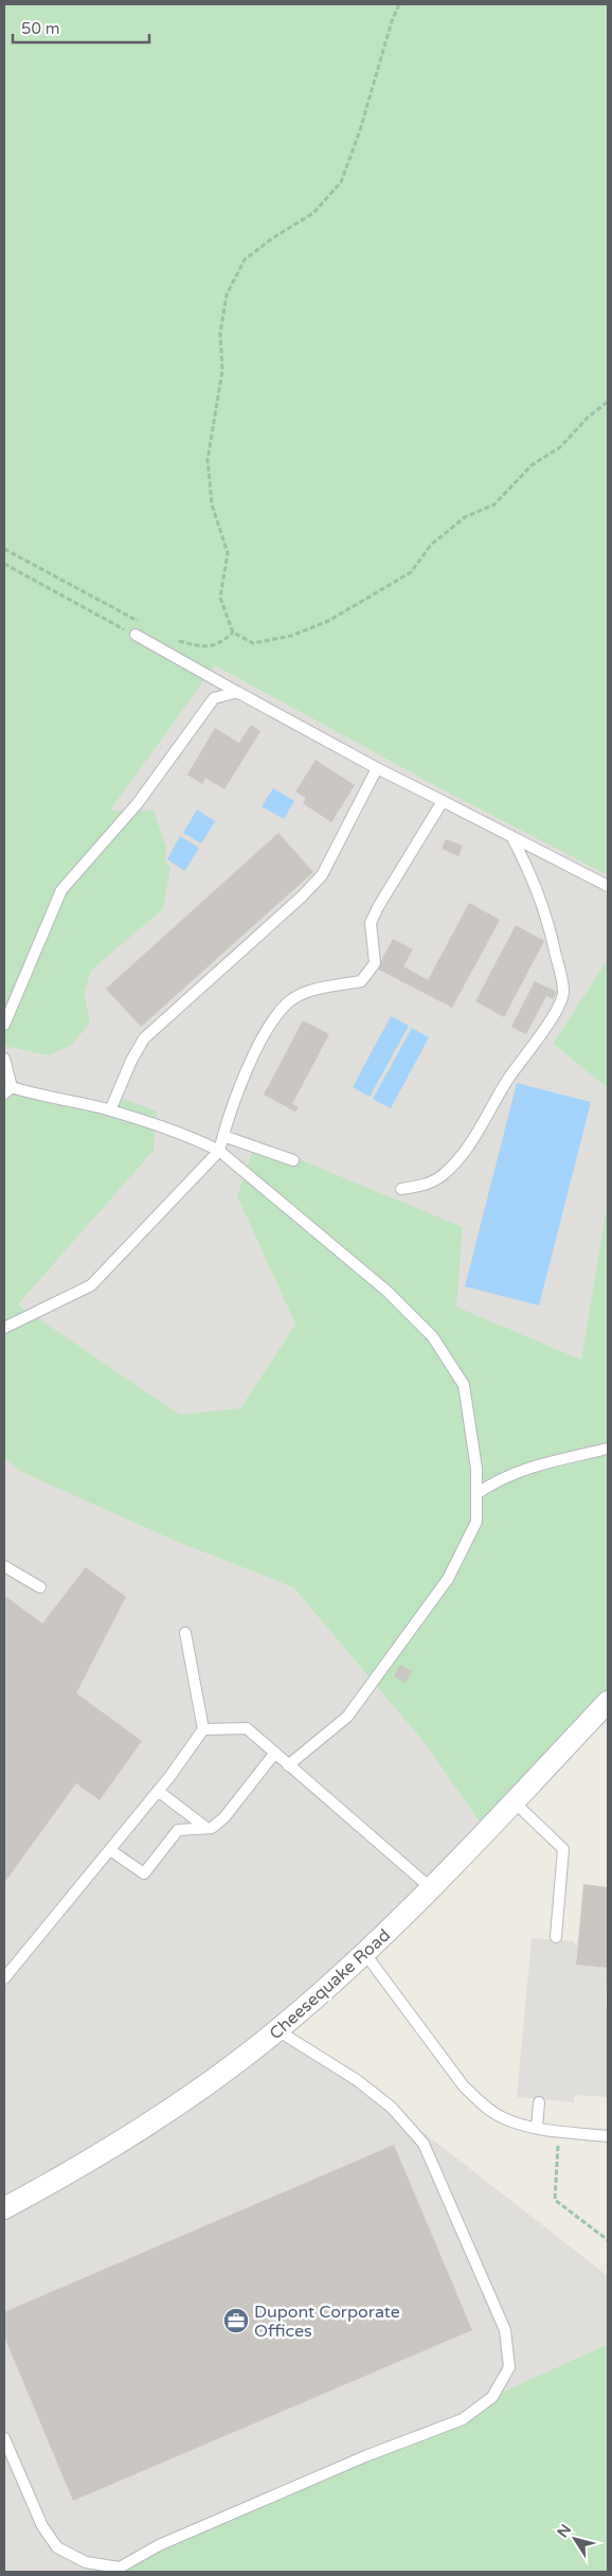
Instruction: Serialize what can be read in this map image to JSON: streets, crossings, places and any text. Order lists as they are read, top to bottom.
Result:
{
  "streets": {
    "street": ["Cheesequake Road"]
  },
  "places": {
    "office": ["Dupont Corporate Offices"]
  },
  "scale_bar": "50 m",
  "north": "top left"
}
